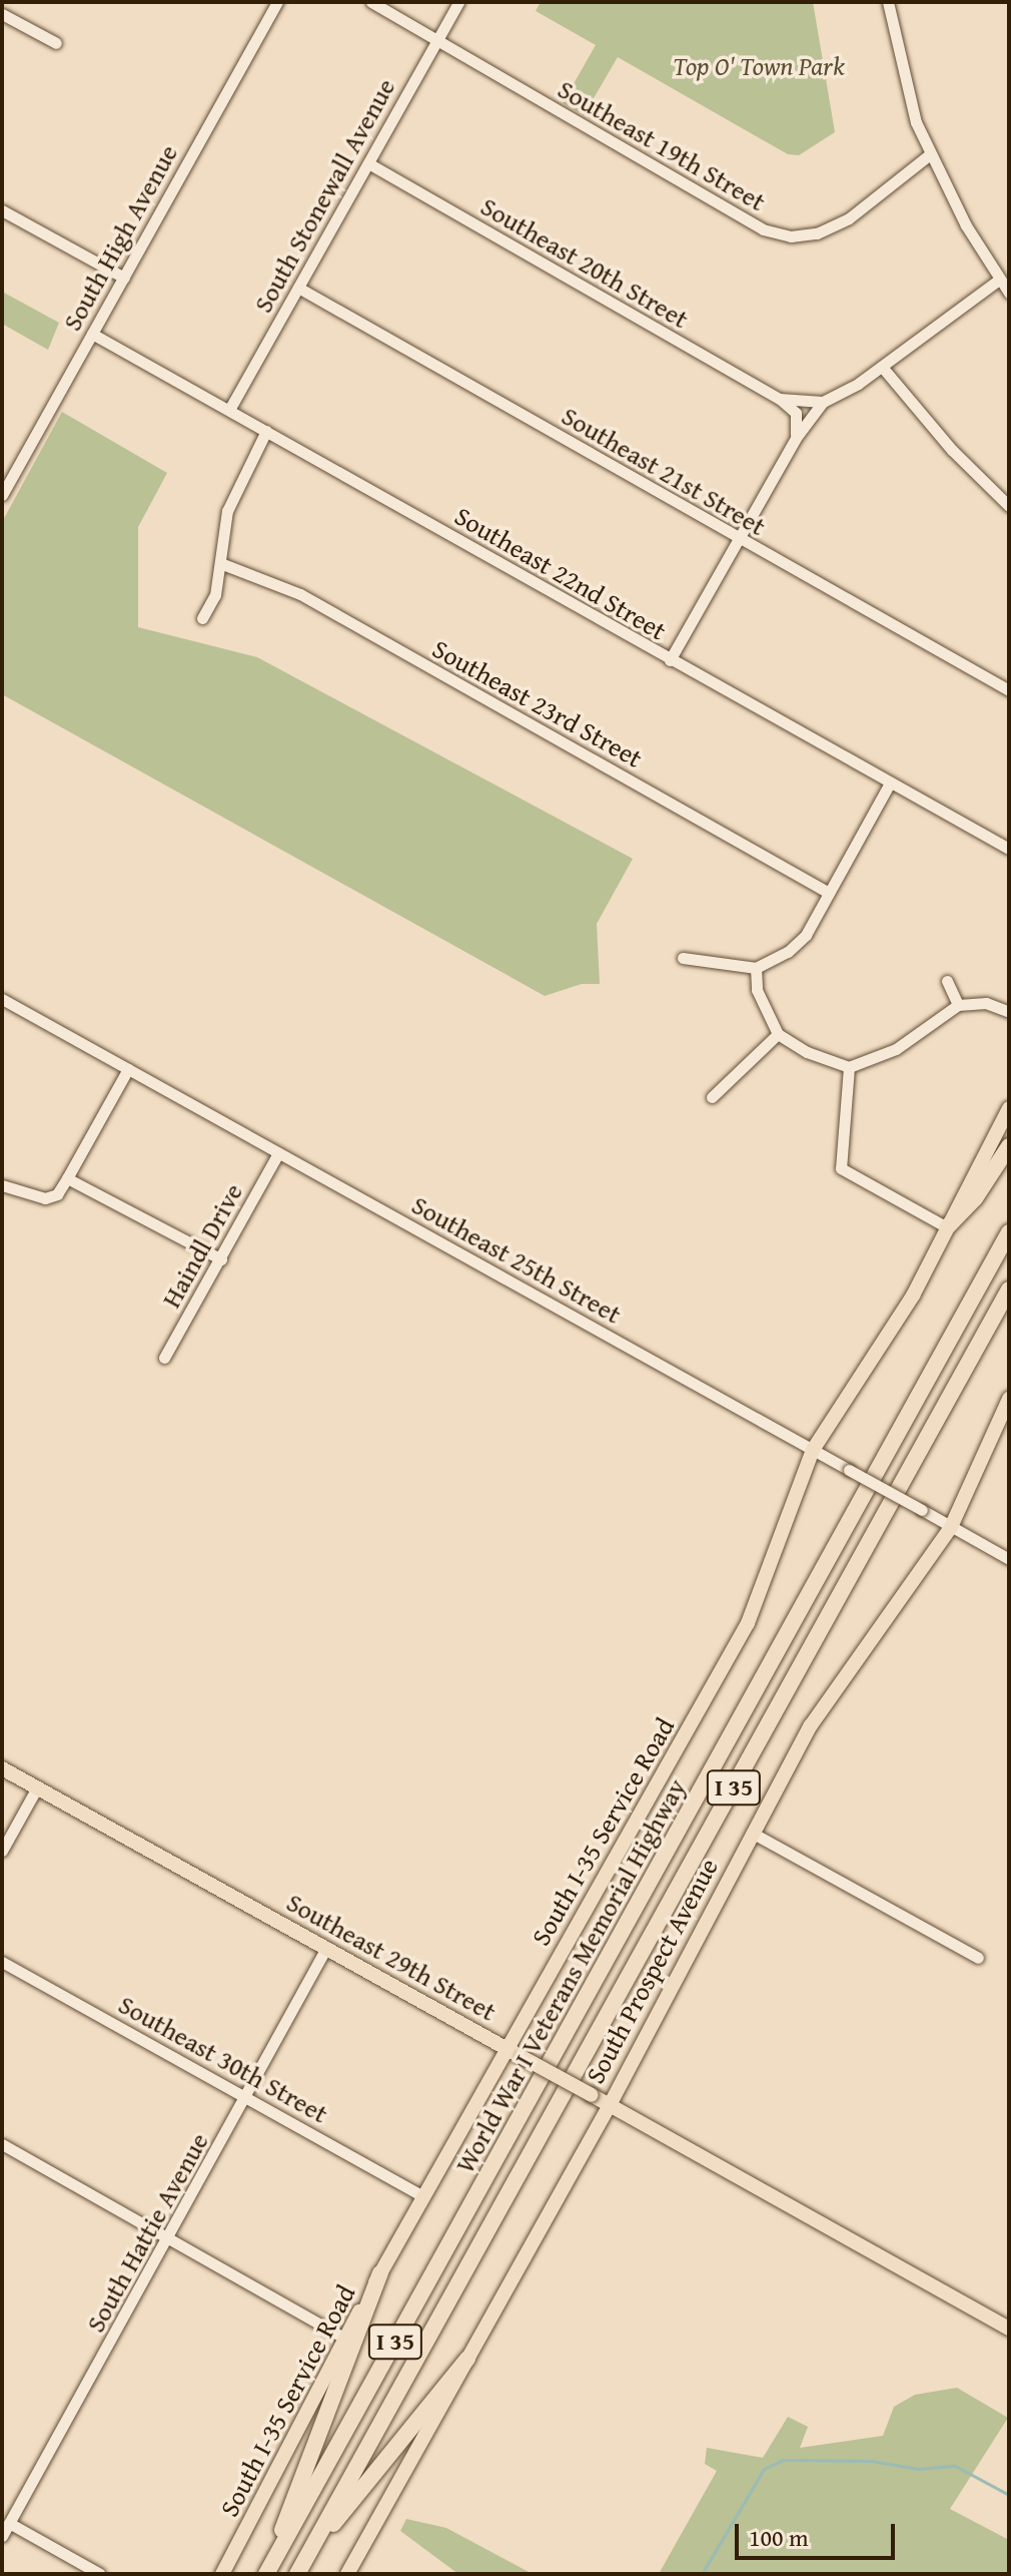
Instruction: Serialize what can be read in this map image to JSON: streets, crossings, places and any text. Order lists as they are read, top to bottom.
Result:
{
  "streets": {
    "highway": ["I 35", "World War I Veterans Memorial Highway"],
    "main road": ["South I-35 Service Road", "Southeast 29th Street", "South Prospect Avenue"],
    "street": [
      "Southeast 19th Street",
      "South Stonewall Avenue",
      "South High Avenue",
      "Southeast 20th Street",
      "Southeast 21st Street",
      "Southeast 22nd Street",
      "Southeast 23rd Street",
      "Haindl Drive",
      "Southeast 25th Street",
      "Southeast 30th Street",
      "South Hattie Avenue"
    ]
  },
  "crossings": [
    ["Southeast 19th Street", "South Stonewall Avenue"],
    ["South Stonewall Avenue", "Southeast 20th Street"],
    ["South Stonewall Avenue", "Southeast 21st Street"],
    ["South Stonewall Avenue", "Southeast 22nd Street"],
    ["South High Avenue", "Southeast 22nd Street"],
    ["Haindl Drive", "Southeast 25th Street"],
    ["Southeast 25th Street", "South I-35 Service Road"],
    ["Southeast 25th Street", "South Prospect Avenue"],
    ["South I-35 Service Road", "Southeast 29th Street"],
    ["South I-35 Service Road", "Southeast 30th Street"],
    ["Southeast 29th Street", "South Prospect Avenue"],
    ["Southeast 29th Street", "South Hattie Avenue"],
    ["Southeast 30th Street", "South Hattie Avenue"]
  ],
  "parks": ["Top O' Town Park"],
  "scale_bar": "100 m"
}
